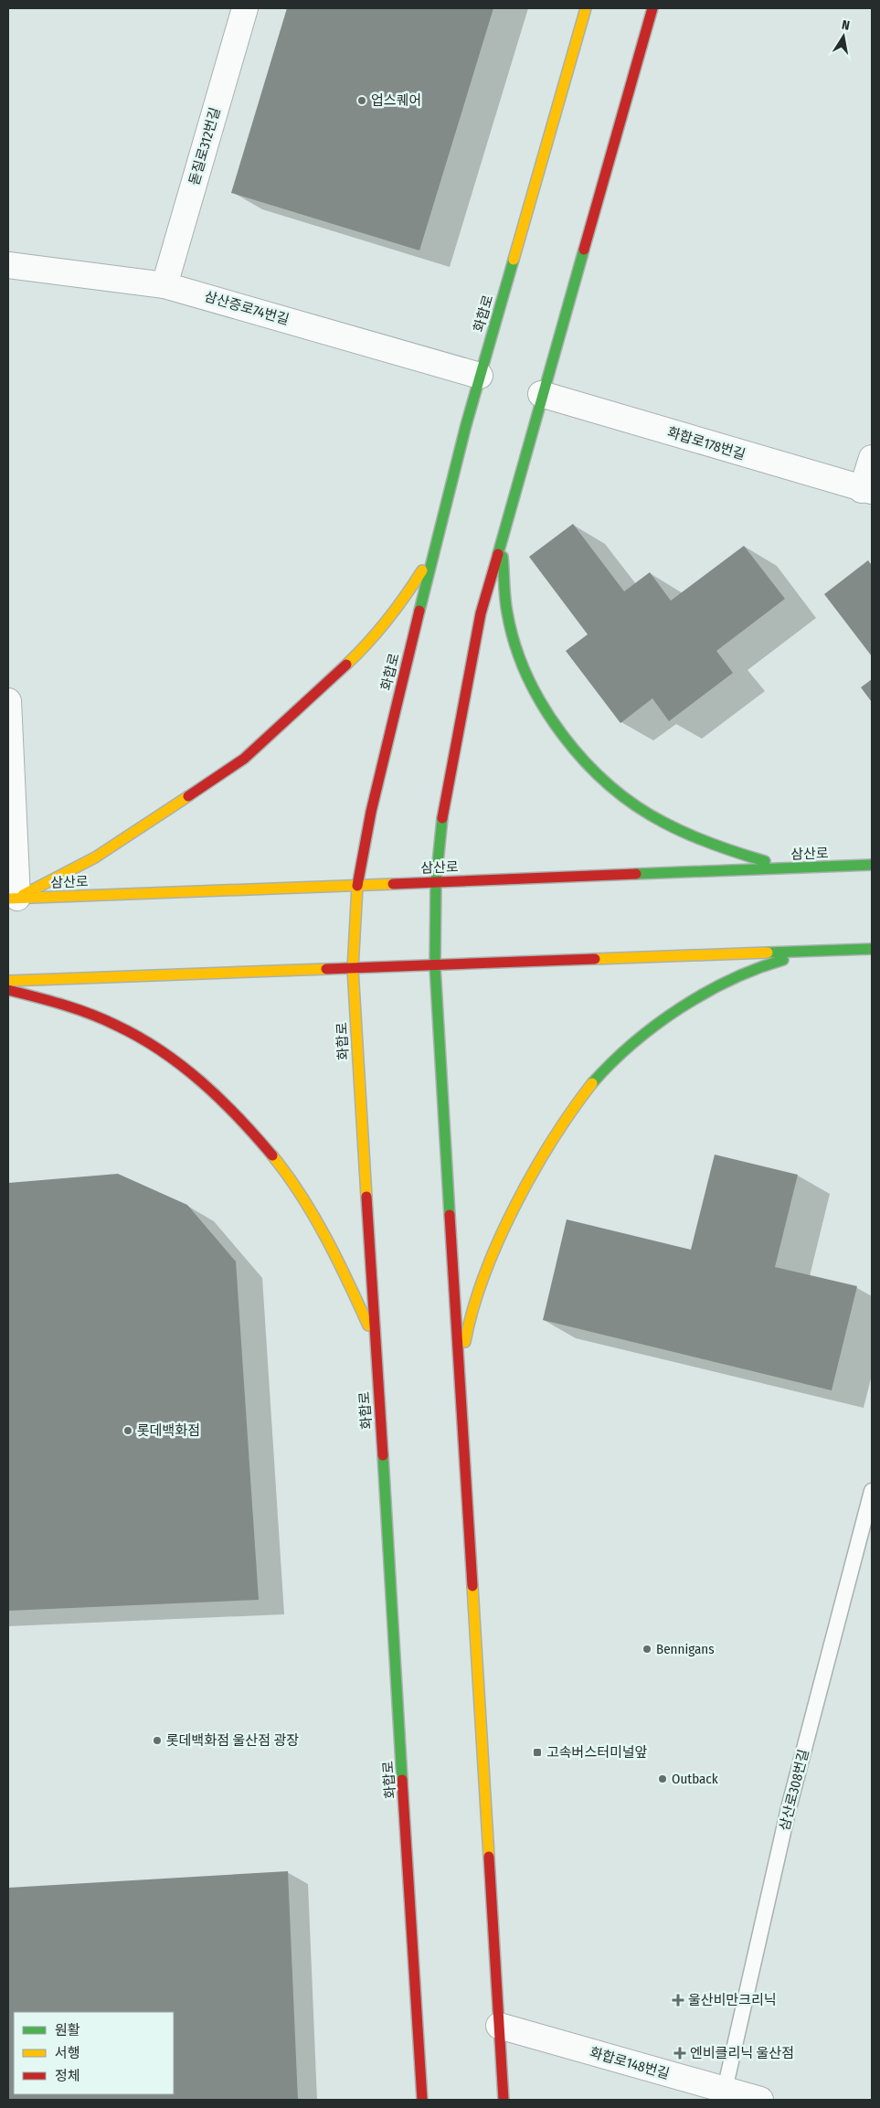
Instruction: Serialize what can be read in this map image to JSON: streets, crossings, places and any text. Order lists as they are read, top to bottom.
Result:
{
  "streets": {
    "main road": ["화합로", "삼산로"],
    "street": [
      "돋질로312번길",
      "삼산중로74번길",
      "화합로178번길",
      "화합로148번길"
    ],
    "lane": ["삼산로308번길"]
  },
  "crossings": [
    ["돋질로312번길", "삼산중로74번길"],
    ["삼산중로74번길", "화합로"],
    ["화합로", "삼산로"],
    ["삼산로308번길", "화합로148번길"]
  ],
  "places": {
    "other": [
      "업스퀘어",
      "롯데백화점",
      "Bennigans",
      "롯데백화점 울산점 광장",
      "Outback"
    ],
    "transit": ["고속버스터미널앞"],
    "health": ["울산비만크리닉", "엔비클리닉 울산점"]
  },
  "legend": ["원활", "서행", "정체"],
  "north": "top"
}
